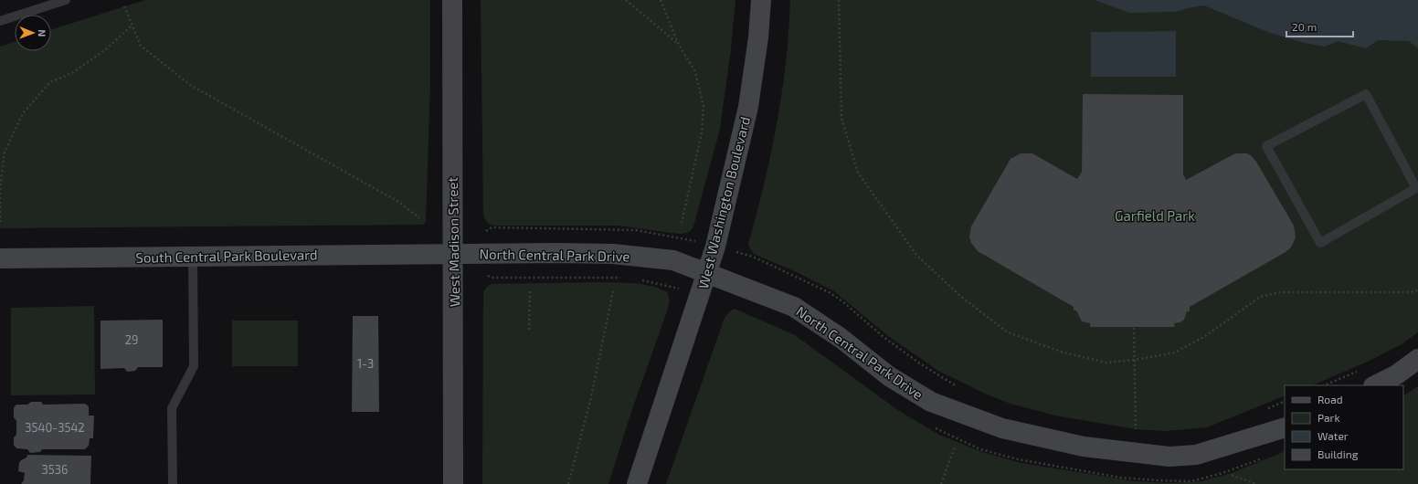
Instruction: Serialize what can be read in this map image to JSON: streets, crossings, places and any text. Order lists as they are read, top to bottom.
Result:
{
  "streets": {
    "street": [
      "West Washington Boulevard",
      "West Madison Street",
      "North Central Park Drive",
      "South Central Park Boulevard"
    ]
  },
  "crossings": [
    ["West Washington Boulevard", "North Central Park Drive"],
    ["West Madison Street", "North Central Park Drive"],
    ["West Madison Street", "South Central Park Boulevard"],
    ["North Central Park Drive", "South Central Park Boulevard"]
  ],
  "parks": ["Garfield Park"],
  "house_numbers": [
    "29",
    "1-3",
    "3540-3542",
    "3536"
  ],
  "legend": [
    "Road",
    "Park",
    "Water",
    "Building"
  ],
  "scale_bar": "20 m",
  "north": "right"
}
